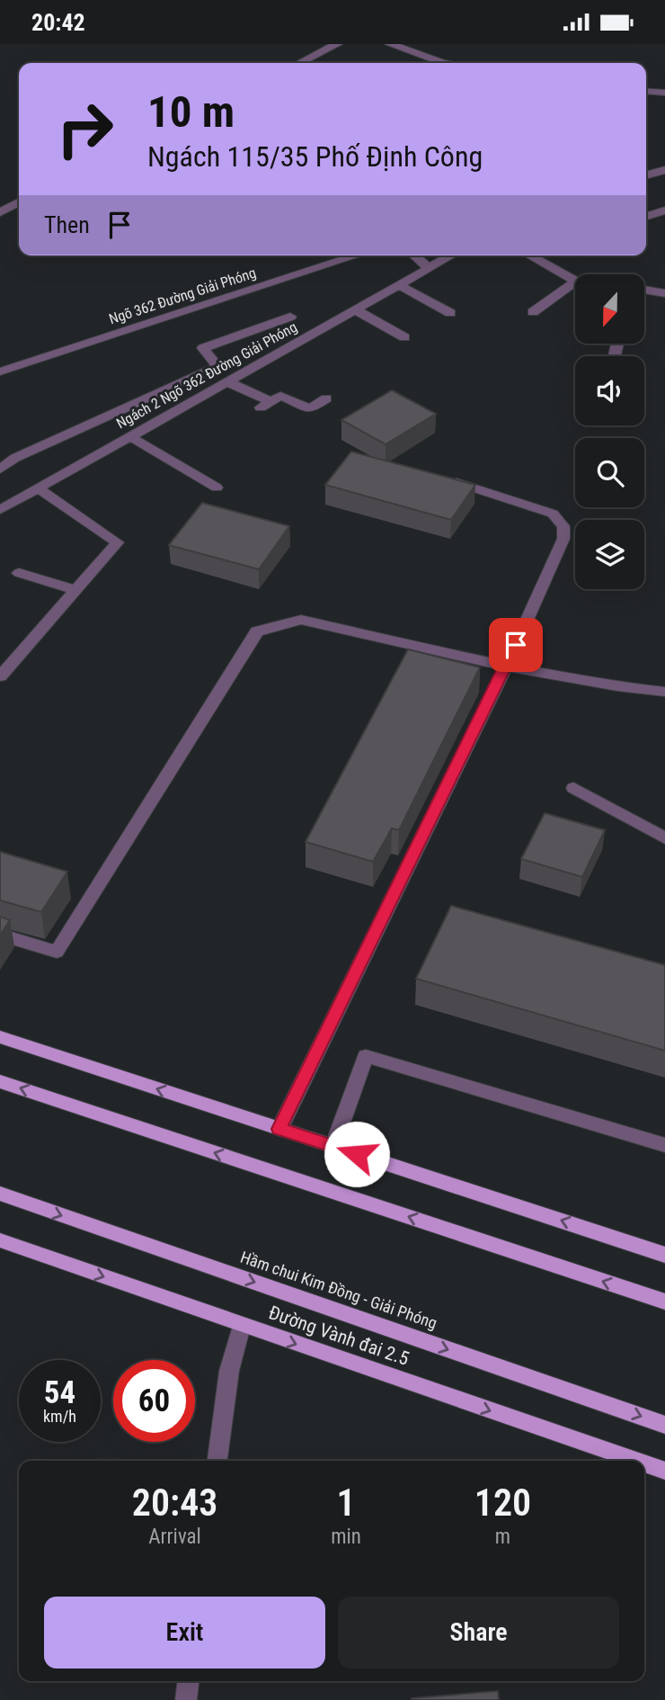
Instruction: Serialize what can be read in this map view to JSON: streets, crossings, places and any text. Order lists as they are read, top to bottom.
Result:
{
  "streets": {
    "main road": ["Hầm chui Kim Đồng - Giải Phóng", "Đường Vành đai 2.5"],
    "street": ["Ngõ 362 Đường Giải Phóng", "Ngách 2 Ngõ 362 Đường Giải Phóng"]
  },
  "one_way": ["Đường Vành đai 2.5"],
  "north": "bottom",
  "page": {
    "status": "20:42",
    "turn": ["10 m", "Ngách 115/35 Phố Định Công"],
    "then": "Then",
    "speed": "54 km/h",
    "limit": "60",
    "eta": [
      "20:43",
      "Arrival",
      "1",
      "min",
      "120",
      "m"
    ],
    "buttons": ["Exit", "Share"]
  }
}
